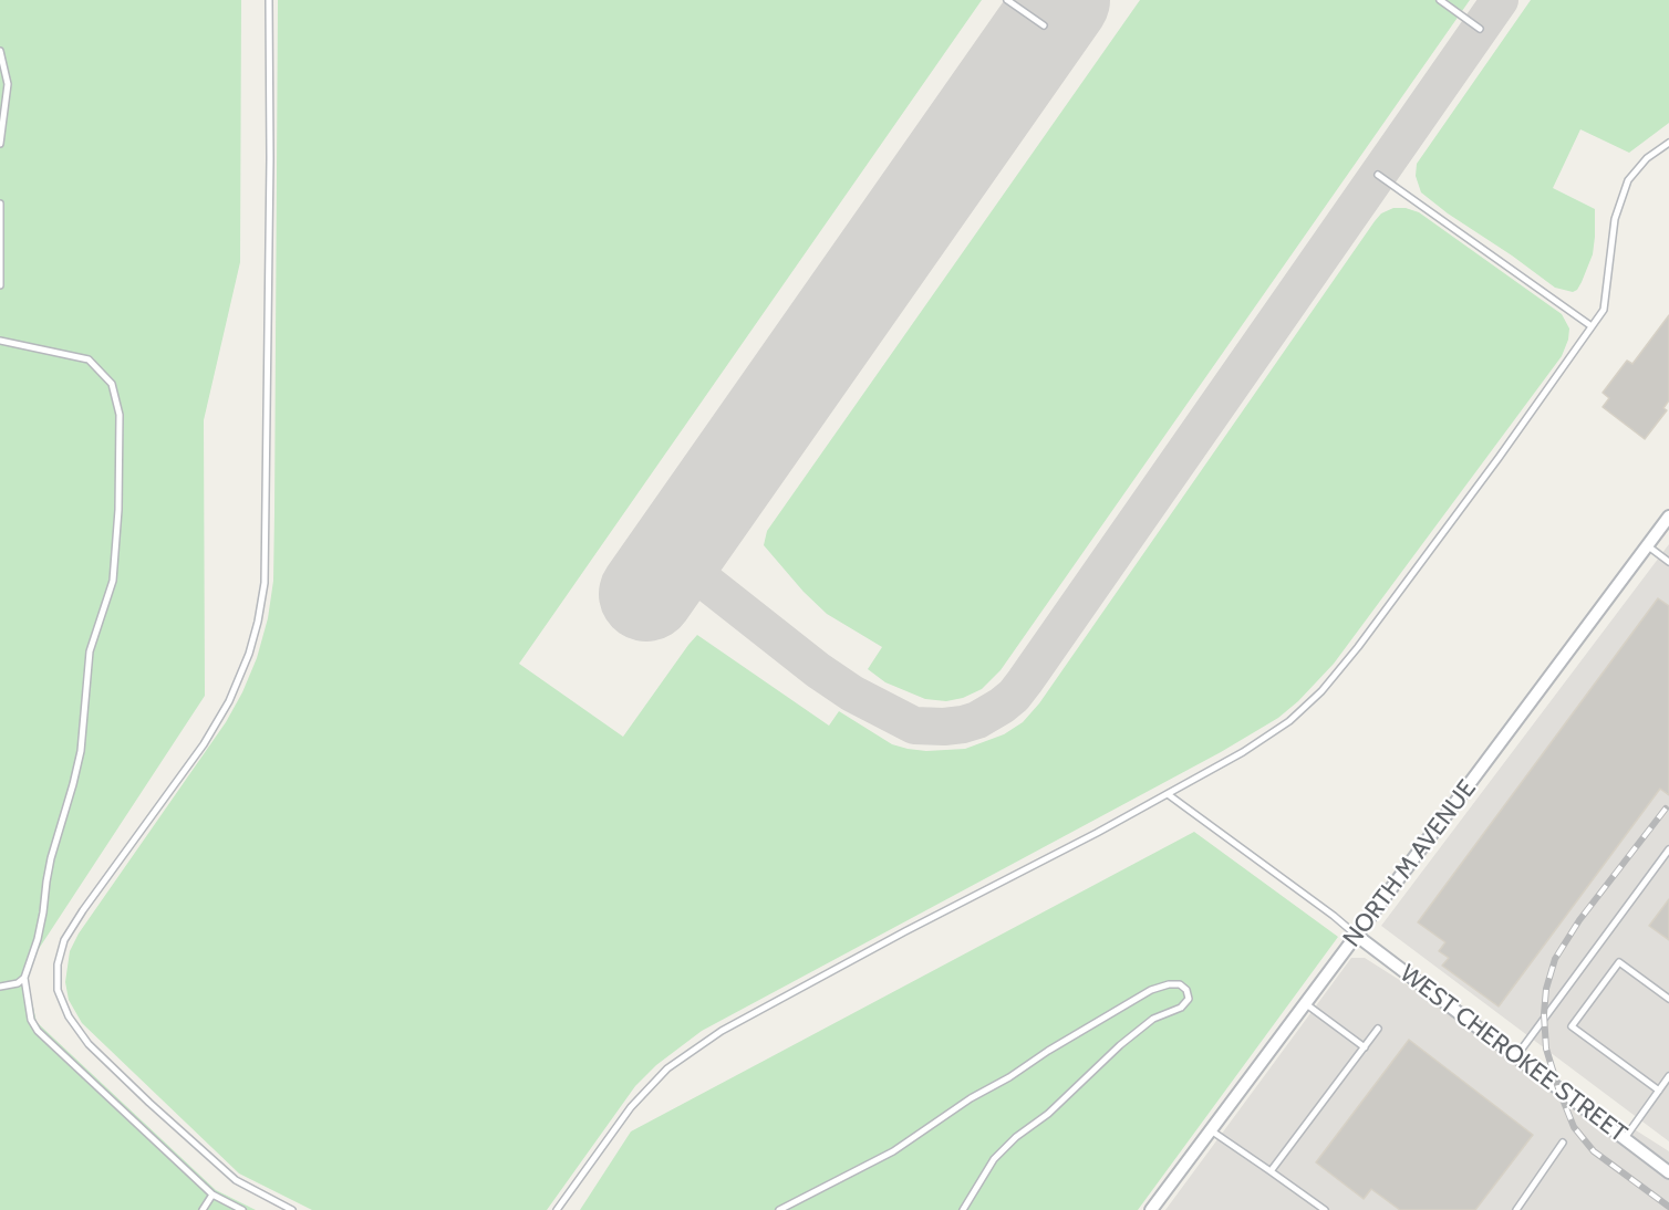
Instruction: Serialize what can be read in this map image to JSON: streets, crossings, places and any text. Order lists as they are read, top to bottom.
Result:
{
  "streets": {
    "street": ["NORTH M AVENUE", "WEST CHEROKEE STREET"]
  },
  "crossings": [
    ["NORTH M AVENUE", "WEST CHEROKEE STREET"]
  ]
}
